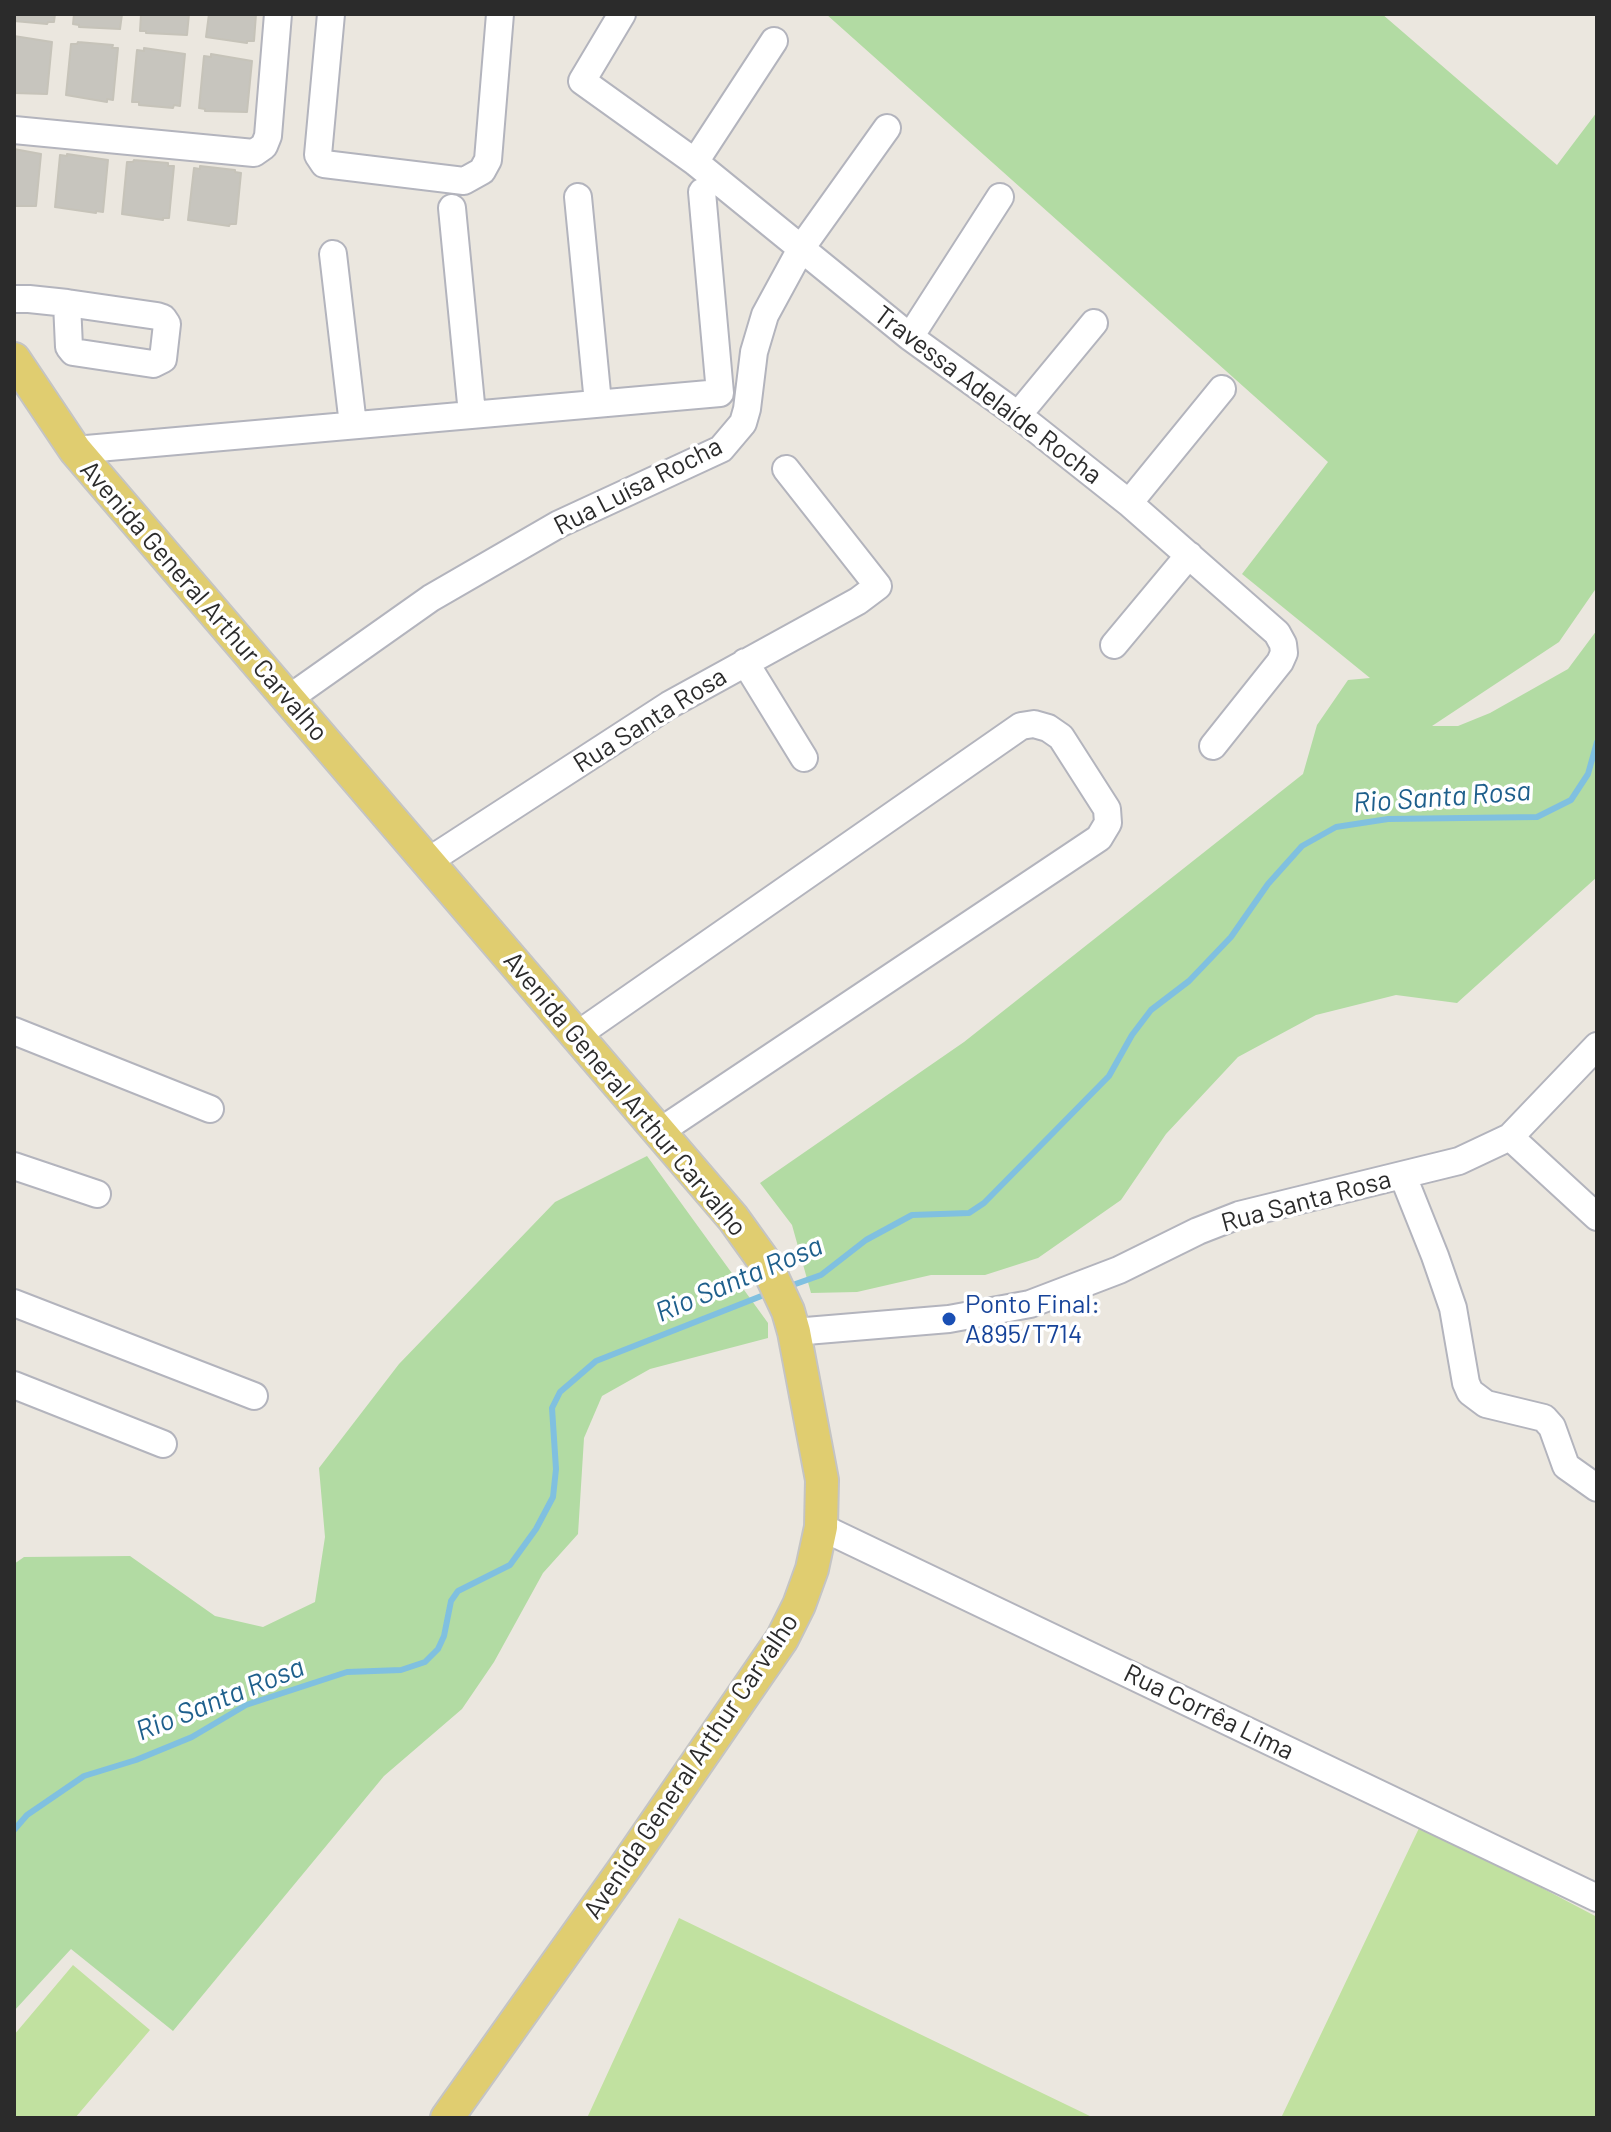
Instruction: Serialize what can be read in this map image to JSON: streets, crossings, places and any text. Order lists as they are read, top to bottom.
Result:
{
  "streets": {
    "main road": ["Avenida General Arthur Carvalho"],
    "street": [
      "Travessa Adelaíde Rocha",
      "Rua Luísa Rocha",
      "Rua Santa Rosa",
      "Rua Corrêa Lima"
    ]
  },
  "crossings": [
    ["Travessa Adelaíde Rocha", "Rua Luísa Rocha"],
    ["Rua Luísa Rocha", "Avenida General Arthur Carvalho"],
    ["Avenida General Arthur Carvalho", "Rua Santa Rosa"],
    ["Avenida General Arthur Carvalho", "Rua Corrêa Lima"]
  ],
  "water": ["Rio Santa Rosa"],
  "places": ["Ponto Final: A895/T714"]
}
